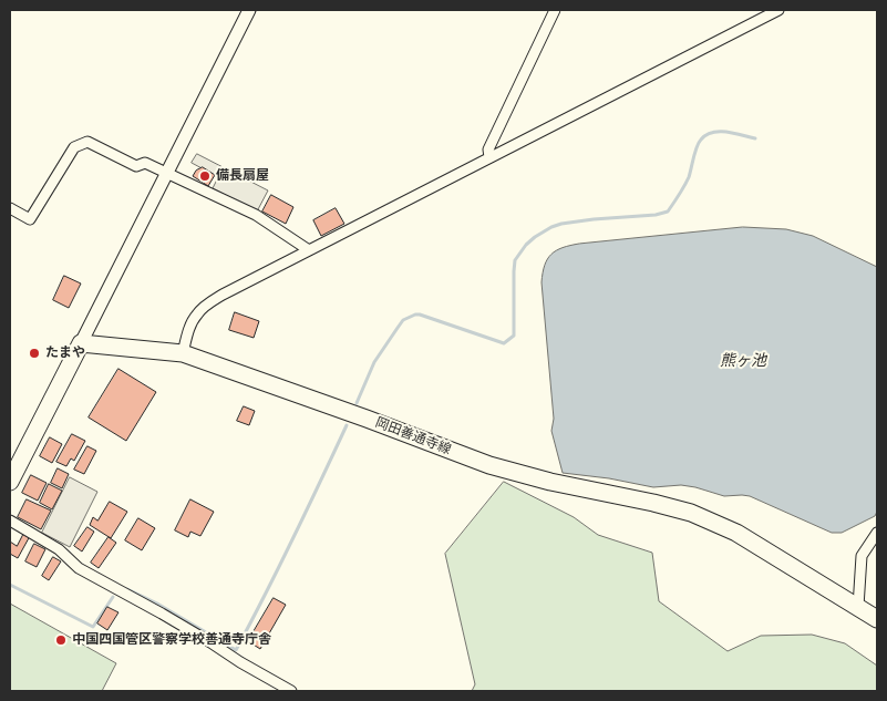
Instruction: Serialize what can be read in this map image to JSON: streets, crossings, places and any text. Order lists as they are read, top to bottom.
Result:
{
  "streets": {
    "main road": ["岡田善通寺線"]
  },
  "water": ["熊ヶ池"],
  "places": ["備長扇屋", "たまや", "中国四国管区警察学校善通寺庁舎"]
}
